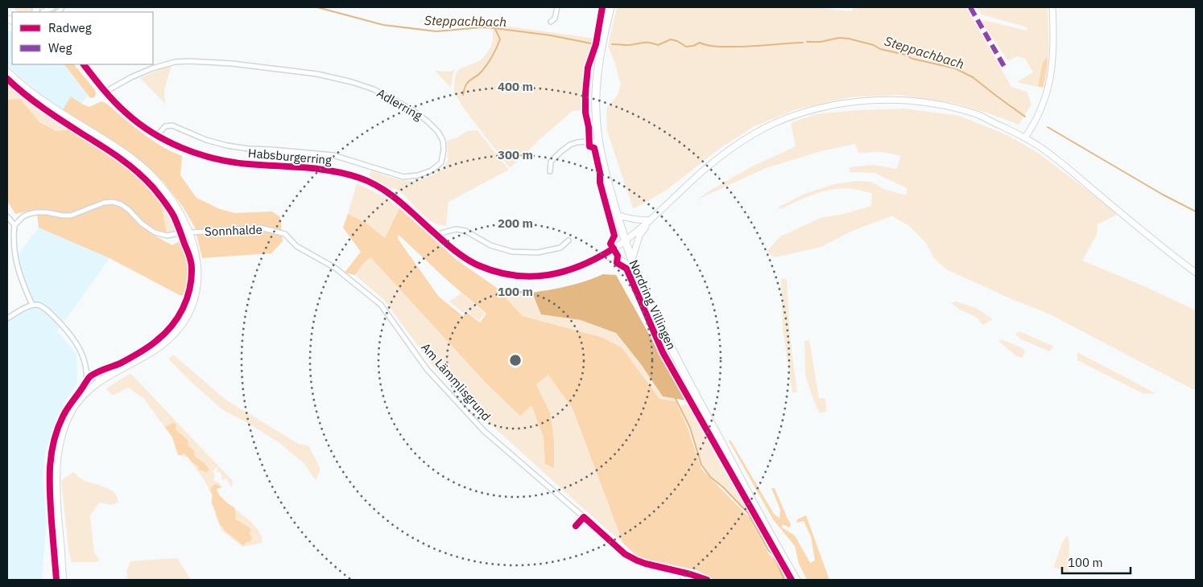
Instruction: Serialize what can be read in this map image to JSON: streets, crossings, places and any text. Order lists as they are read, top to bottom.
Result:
{
  "streets": {
    "main road": ["Nordring Villingen"],
    "street": [
      "Adlerring",
      "Habsburgerring",
      "Sonnhalde",
      "Am Lämmlisgrund"
    ]
  },
  "crossings": [
    ["Adlerring", "Habsburgerring"],
    ["Habsburgerring", "Nordring Villingen"],
    ["Sonnhalde", "Am Lämmlisgrund"]
  ],
  "water": ["Steppachbach"],
  "legend": ["Radweg", "Weg"],
  "scale_bar": "100 m",
  "rings": [
    "400 m",
    "300 m",
    "200 m",
    "100 m"
  ]
}
